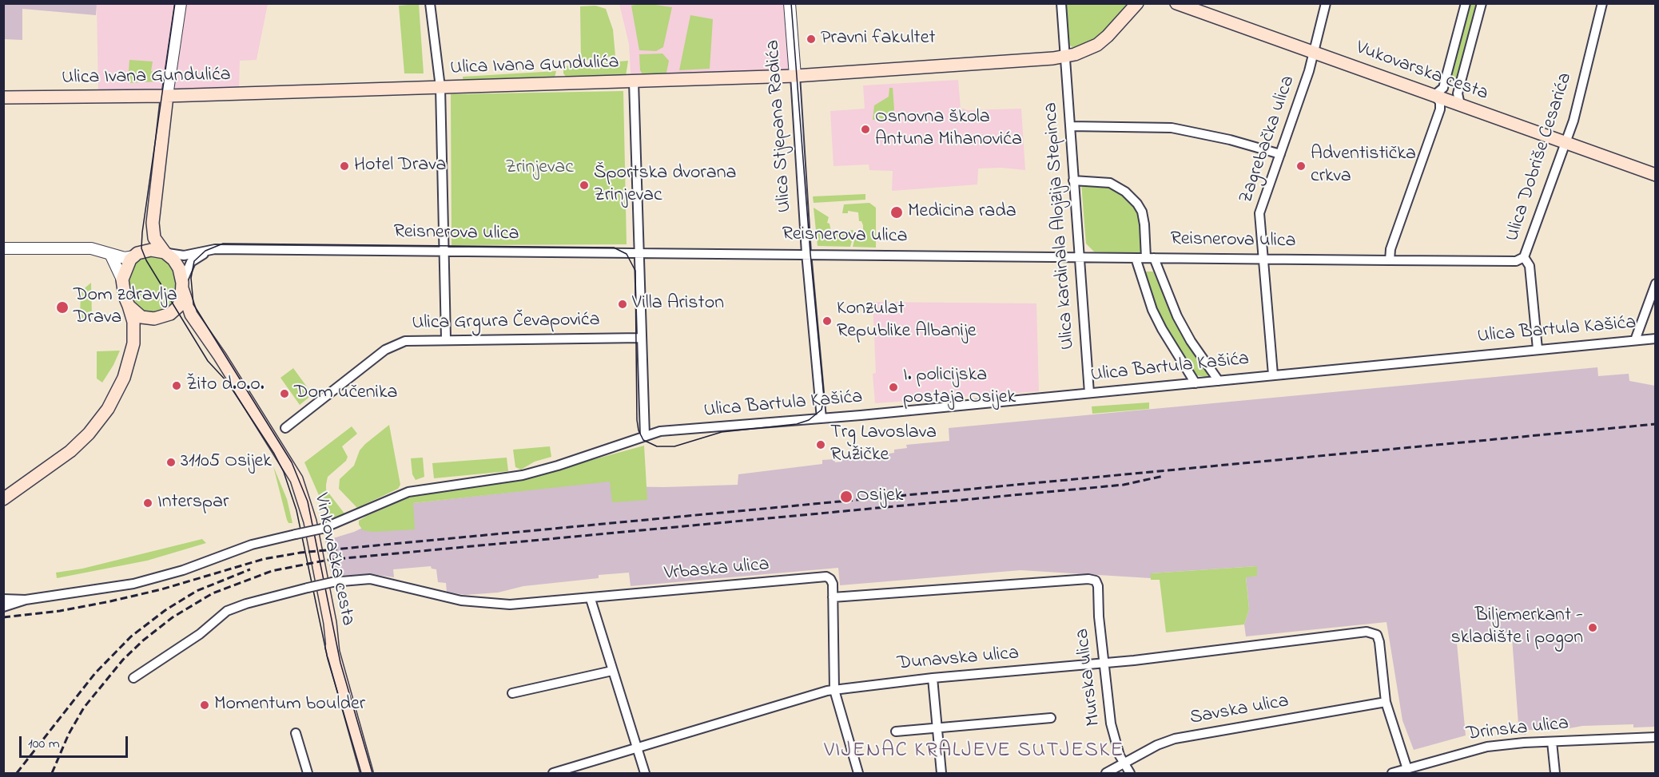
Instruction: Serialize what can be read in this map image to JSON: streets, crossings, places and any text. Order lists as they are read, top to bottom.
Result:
{
  "streets": {
    "main road": ["Ulica Ivana Gundulića", "Vukovarska cesta", "Vinkovačka cesta"],
    "street": [
      "Ulica Stjepana Radića",
      "Zagrebačka ulica",
      "Ulica Dobriše Cesarića",
      "Ulica kardinala Alojzija Stepinca",
      "Reisnerova ulica",
      "Ulica Grgura Čevapovića",
      "Ulica Bartula Kašića",
      "Vrbaska ulica",
      "Dunavska ulica",
      "Murska ulica",
      "Savska ulica",
      "Drinska ulica"
    ]
  },
  "crossings": [
    ["Ulica Ivana Gundulića", "Ulica Stjepana Radića"],
    ["Ulica Ivana Gundulića", "Ulica kardinala Alojzija Stepinca"],
    ["Vukovarska cesta", "Zagrebačka ulica"],
    ["Vukovarska cesta", "Ulica Dobriše Cesarića"],
    ["Ulica Stjepana Radića", "Reisnerova ulica"],
    ["Ulica Stjepana Radića", "Ulica Bartula Kašića"],
    ["Zagrebačka ulica", "Reisnerova ulica"],
    ["Zagrebačka ulica", "Ulica Bartula Kašića"],
    ["Ulica Dobriše Cesarića", "Reisnerova ulica"],
    ["Ulica Dobriše Cesarića", "Ulica Bartula Kašića"],
    ["Ulica kardinala Alojzija Stepinca", "Reisnerova ulica"],
    ["Ulica kardinala Alojzija Stepinca", "Ulica Bartula Kašića"],
    ["Reisnerova ulica", "Vinkovačka cesta"],
    ["Vrbaska ulica", "Murska ulica"],
    ["Dunavska ulica", "Murska ulica"],
    ["Dunavska ulica", "Savska ulica"],
    ["Murska ulica", "Savska ulica"]
  ],
  "districts": ["VIJENAC KRALJEVE SUTJESKE"],
  "parks": ["Zrinjevac"],
  "places": [
    "Pravni fakultet",
    "Osnovna škola Antuna Mihanovića",
    "Hotel Drava",
    "Adventistička crkva",
    "Športska dvorana Zrinjevac",
    "Medicina rada",
    "Villa Ariston",
    "Dom zdravlja Drava",
    "Konzulat Republike Albanije",
    "Žito d.o.o.",
    "I. policijska postaja Osijek",
    "Dom učenika",
    "Trg Lavoslava Ružičke",
    "31105 Osijek",
    "Osijek",
    "Interspar",
    "Biljemerkant - skladište i pogon",
    "Momentum boulder"
  ],
  "scale_bar": "100 m"
}
